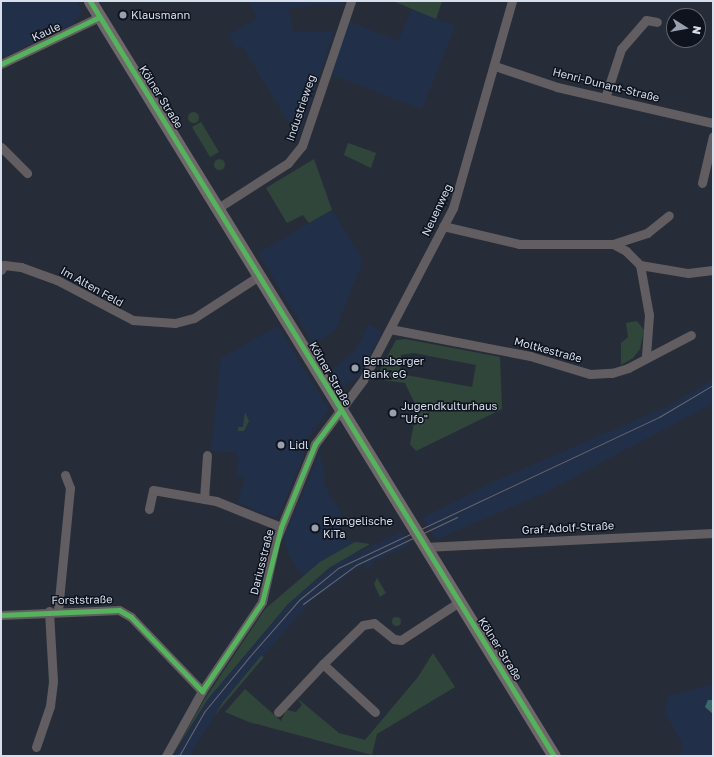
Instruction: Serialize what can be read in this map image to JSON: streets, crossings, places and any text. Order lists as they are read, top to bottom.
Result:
{
  "streets": {
    "main road": ["Kölner Straße"],
    "street": [
      "Kaule",
      "Henri-Dunant-Straße",
      "Industrieweg",
      "Neuenweg",
      "Im Alten Feld",
      "Moltkestraße",
      "Graf-Adolf-Straße",
      "Dariusstraße",
      "Forststraße"
    ]
  },
  "crossings": [
    ["Kaule", "Kölner Straße"],
    ["Henri-Dunant-Straße", "Neuenweg"],
    ["Kölner Straße", "Industrieweg"],
    ["Kölner Straße", "Neuenweg"],
    ["Kölner Straße", "Im Alten Feld"],
    ["Kölner Straße", "Graf-Adolf-Straße"],
    ["Kölner Straße", "Dariusstraße"],
    ["Neuenweg", "Moltkestraße"],
    ["Neuenweg", "Dariusstraße"],
    ["Dariusstraße", "Forststraße"]
  ],
  "places": [
    "Klausmann",
    "Bensberger Bank eG",
    "Jugendkulturhaus \"Ufo\"",
    "Lidl",
    "Evangelische KiTa"
  ],
  "north": "right"
}
